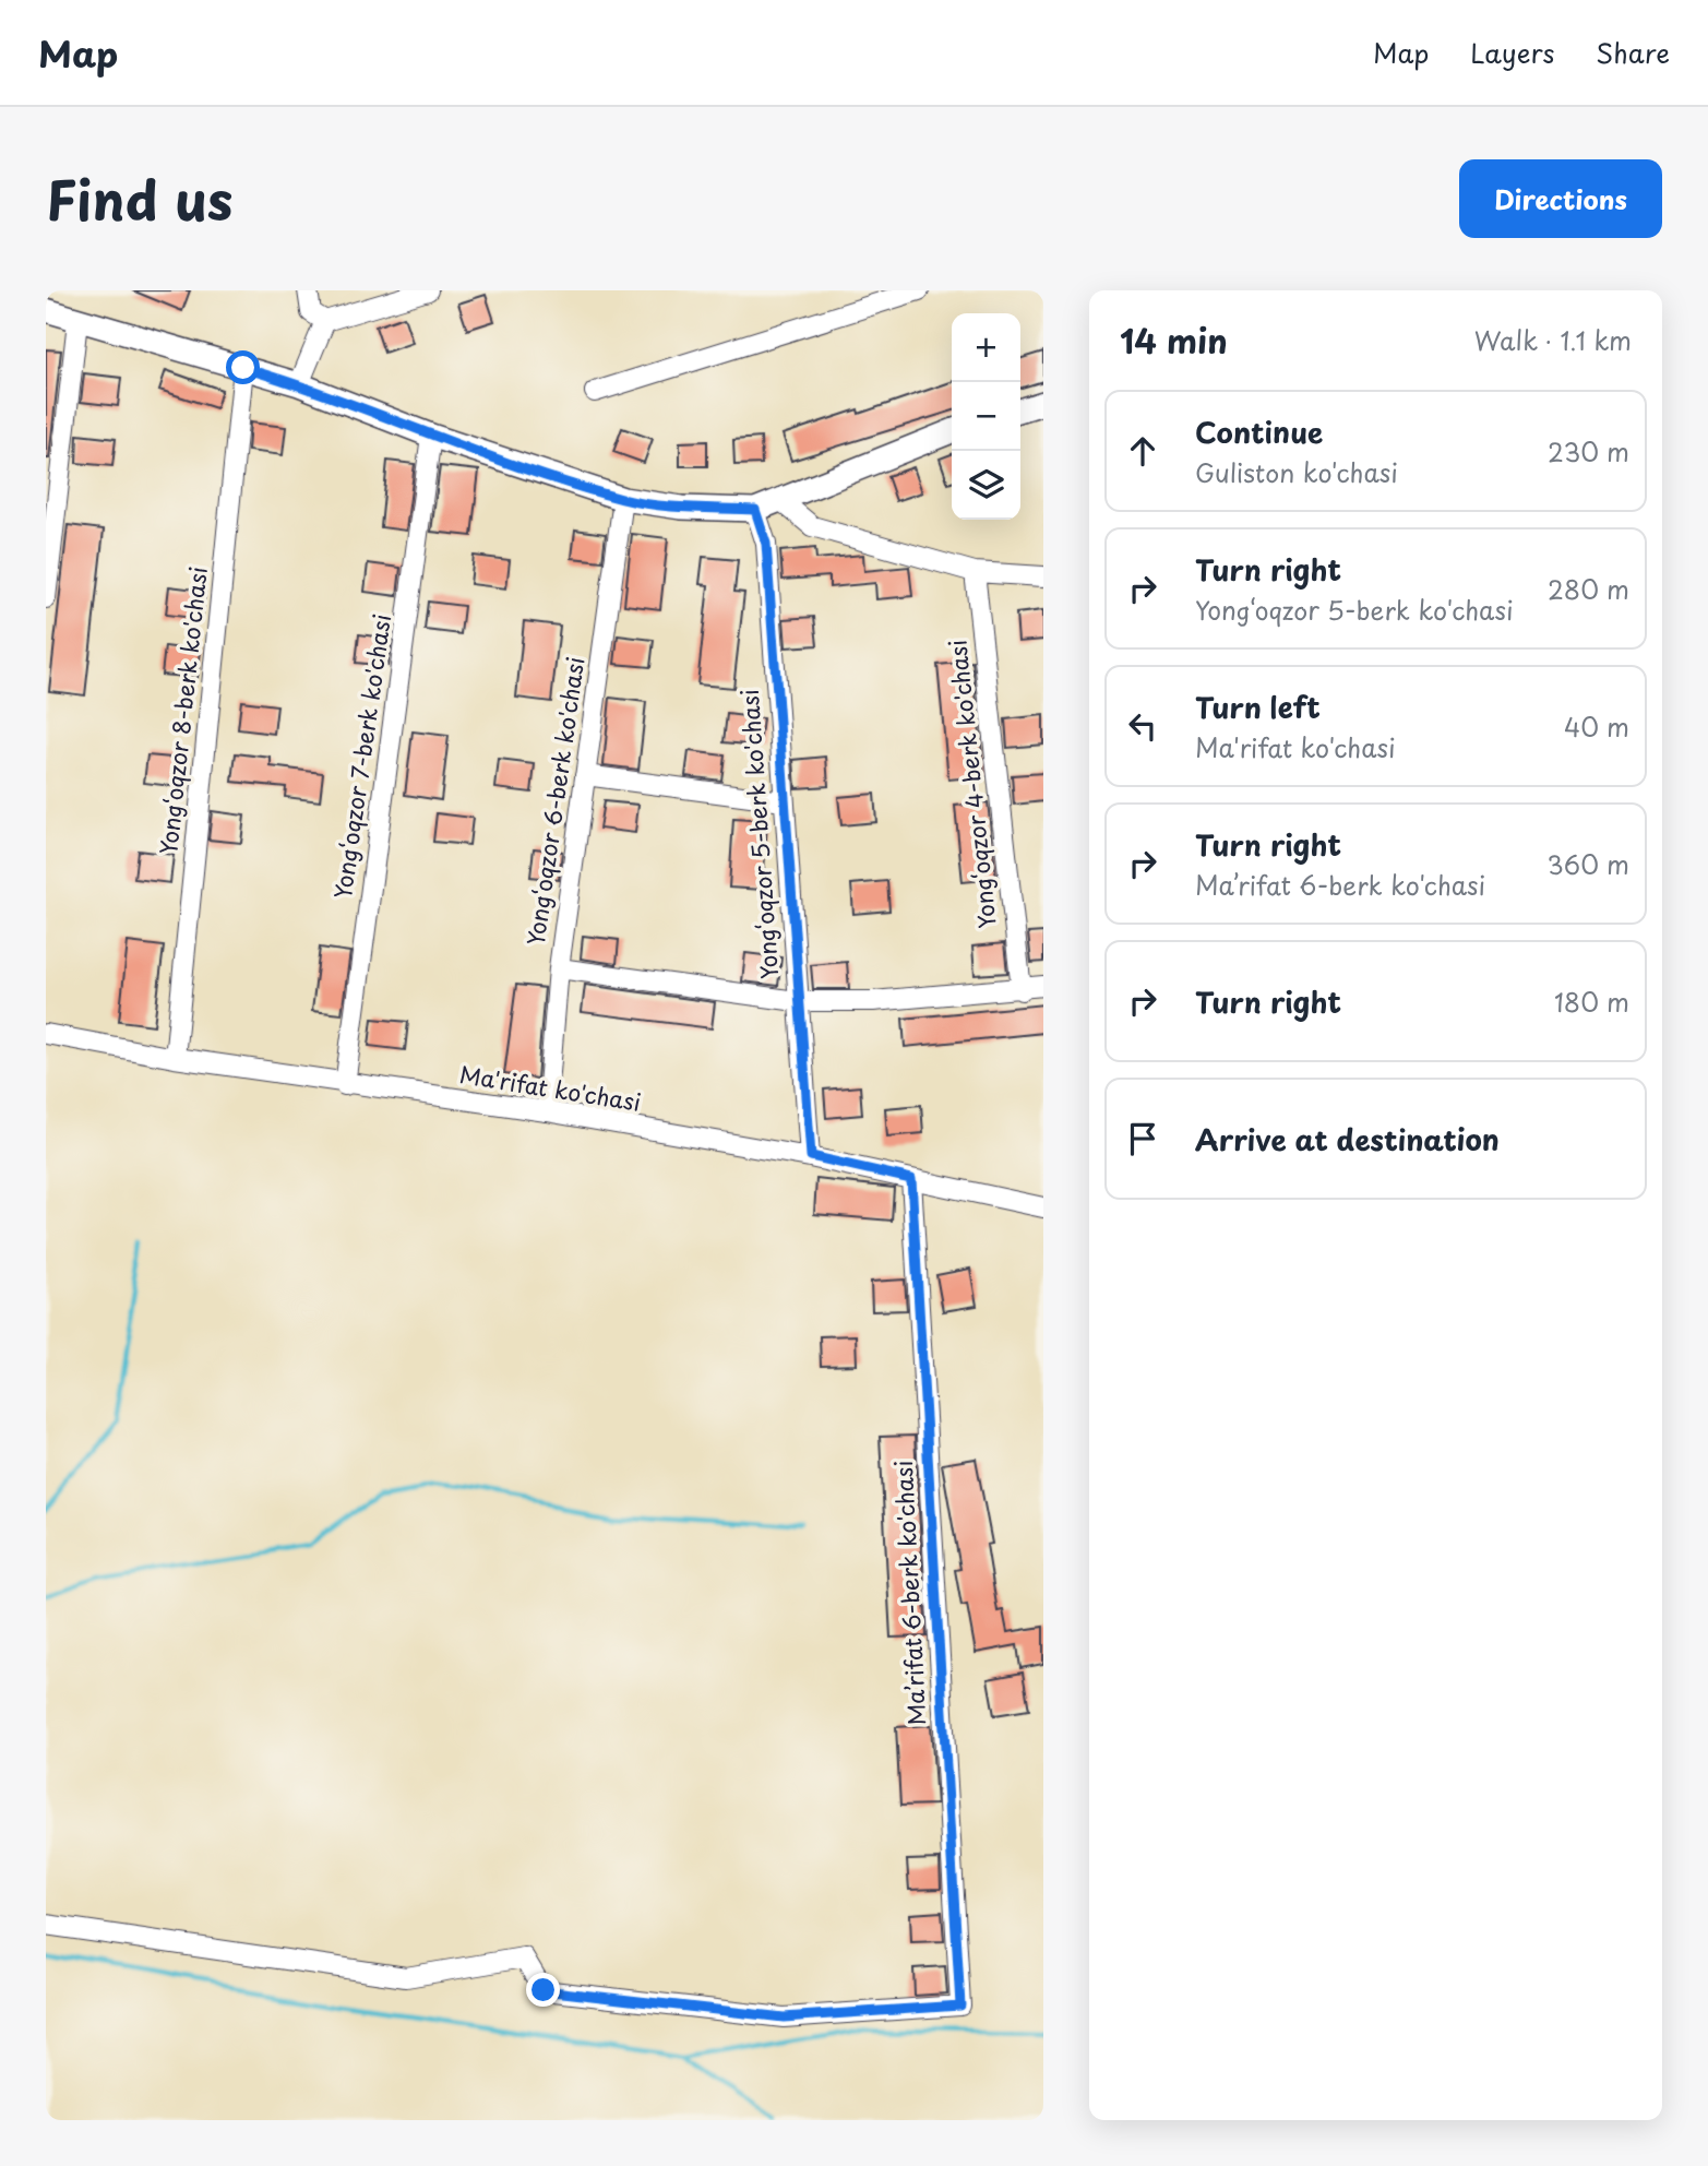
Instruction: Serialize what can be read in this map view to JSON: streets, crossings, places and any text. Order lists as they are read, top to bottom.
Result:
{
  "streets": {
    "street": [
      "Yong‘oqzor 8-berk ko'chasi",
      "Yong‘oqzor 7-berk ko'chasi",
      "Yong‘oqzor 4-berk ko'chasi",
      "Yong‘oqzor 6-berk ko'chasi",
      "Yong‘oqzor 5-berk ko'chasi",
      "Ma'rifat ko'chasi",
      "Ma’rifat 6-berk ko'chasi"
    ]
  },
  "crossings": [
    ["Yong‘oqzor 8-berk ko'chasi", "Ma'rifat ko'chasi"],
    ["Yong‘oqzor 7-berk ko'chasi", "Ma'rifat ko'chasi"],
    ["Yong‘oqzor 6-berk ko'chasi", "Ma'rifat ko'chasi"],
    ["Yong‘oqzor 5-berk ko'chasi", "Ma'rifat ko'chasi"],
    ["Ma'rifat ko'chasi", "Ma’rifat 6-berk ko'chasi"]
  ],
  "page": {
    "header": "Map",
    "nav": ["Map", "Layers", "Share"],
    "title": "Find us",
    "buttons": "Directions",
    "heading": ["14 min", "Walk · 1.1 km"],
    "map_buttons": ["+", "−"],
    "list": [
      ["Continue", "Guliston ko'chasi", "230 m"],
      ["Turn right", "Yong‘oqzor 5-berk ko'chasi", "280 m"],
      ["Turn left", "Ma'rifat ko'chasi", "40 m"],
      ["Turn right", "Ma’rifat 6-berk ko'chasi", "360 m"],
      ["Turn right", "180 m"],
      "Arrive at destination"
    ]
  }
}
